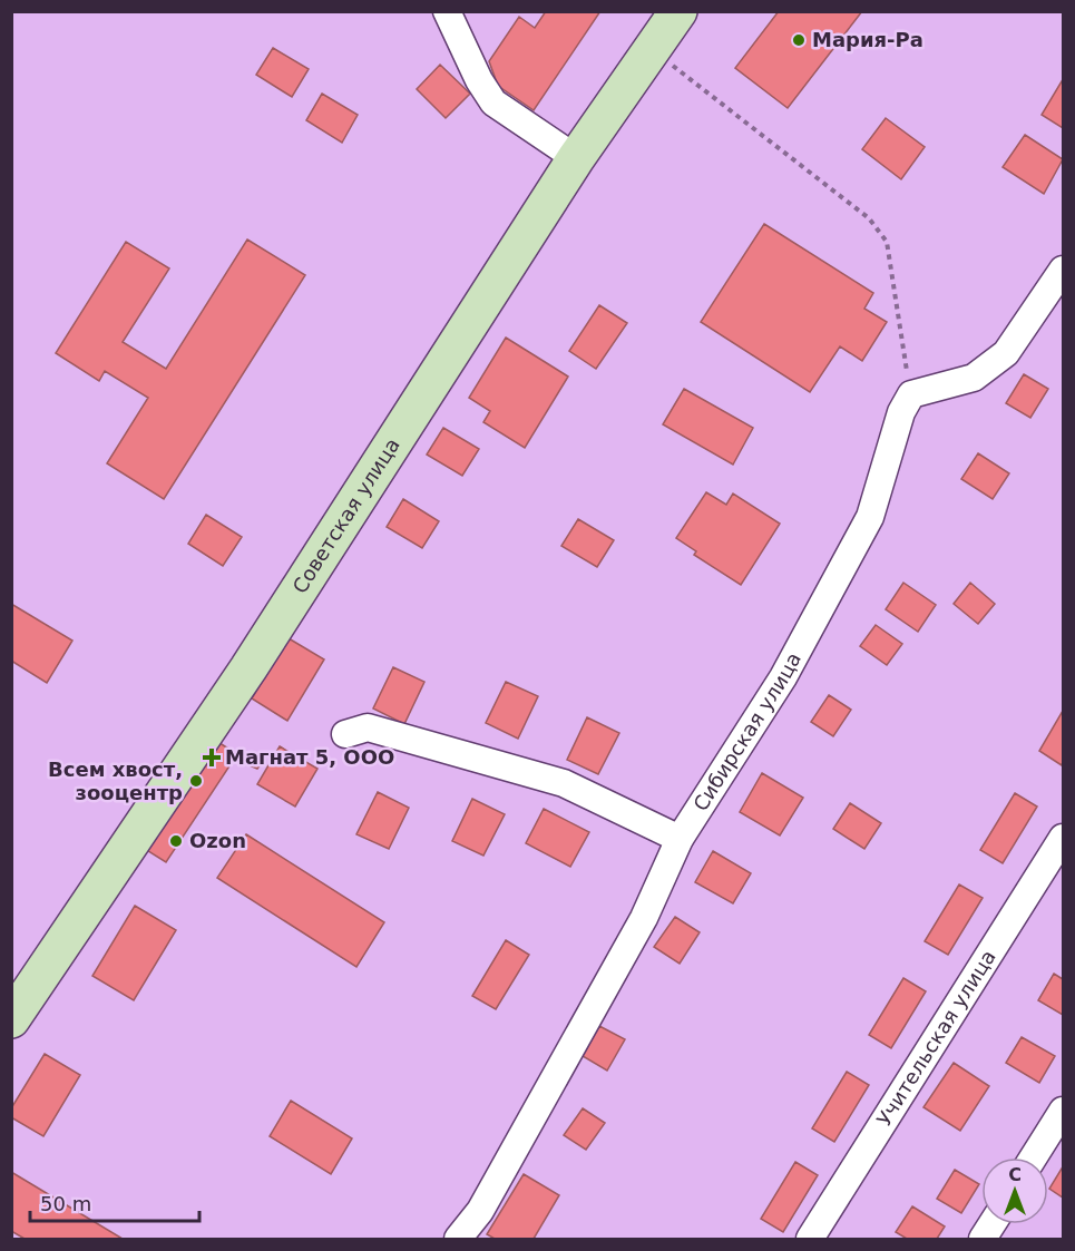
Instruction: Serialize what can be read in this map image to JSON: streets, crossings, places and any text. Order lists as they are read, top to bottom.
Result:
{
  "streets": {
    "main road": ["Советская улица"],
    "street": ["Сибирская улица", "Учительская улица"]
  },
  "places": {
    "other": ["Мария-Ра", "Всем хвост, зооцентр", "Ozon"],
    "health": ["Магнат 5, ООО"]
  },
  "scale_bar": "50 m",
  "north": "top"
}
